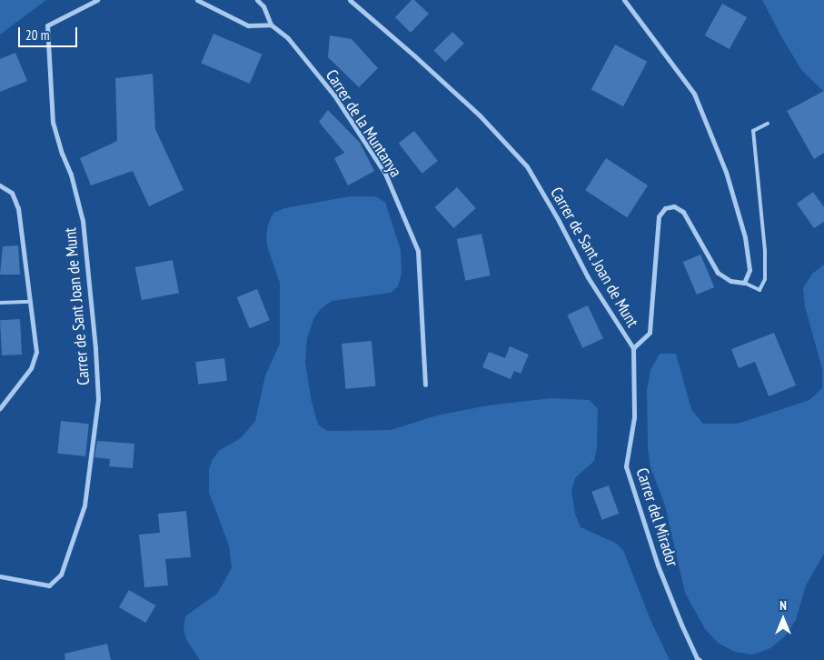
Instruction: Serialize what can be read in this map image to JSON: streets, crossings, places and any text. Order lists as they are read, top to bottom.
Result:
{
  "streets": {
    "street": ["Carrer de la Muntanya", "Carrer de Sant Joan de Munt", "Carrer del Mirador"]
  },
  "crossings": [
    ["Carrer de Sant Joan de Munt", "Carrer del Mirador"]
  ],
  "scale_bar": "20 m",
  "north": "top"
}
